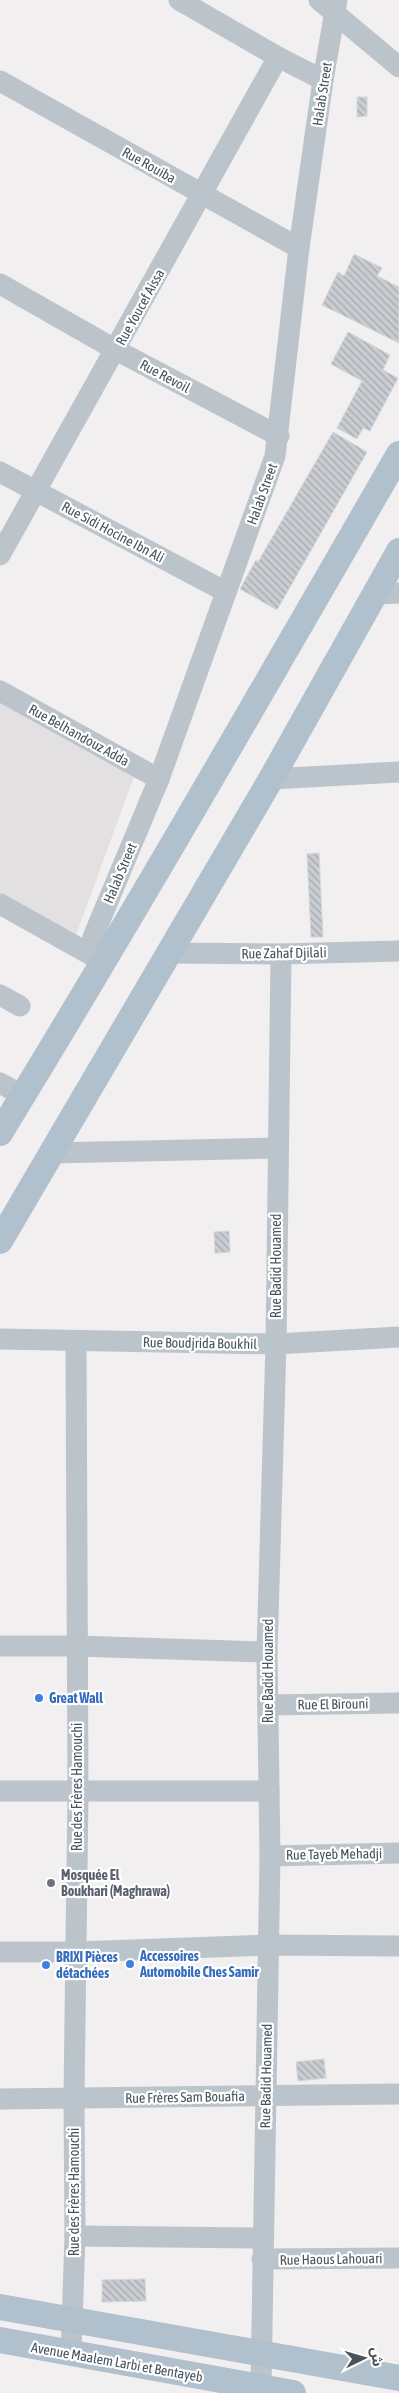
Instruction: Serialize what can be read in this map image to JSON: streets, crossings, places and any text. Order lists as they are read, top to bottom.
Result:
{
  "streets": {
    "main road": ["Avenue Maalem Larbi et Bentayeb"],
    "street": [
      "Halab Street",
      "Rue Rouiba",
      "Rue Youcef Aissa",
      "Rue Revoil",
      "Rue Sidi Hocine Ibn Ali",
      "Rue Belhandouz Adda",
      "Rue Zahaf Djilali",
      "Rue Badid Houamed",
      "Rue Boudjrida Boukhil",
      "Rue El Birouni",
      "Rue des Frères Hamouchi",
      "Rue Tayeb Mehadji",
      "Rue Frères Sam Bouafia",
      "Rue Haous Lahouari"
    ]
  },
  "crossings": [
    ["Halab Street", "Rue Rouiba"],
    ["Halab Street", "Rue Revoil"],
    ["Halab Street", "Rue Sidi Hocine Ibn Ali"],
    ["Halab Street", "Rue Belhandouz Adda"],
    ["Rue Rouiba", "Rue Youcef Aissa"],
    ["Rue Youcef Aissa", "Rue Revoil"],
    ["Rue Youcef Aissa", "Rue Sidi Hocine Ibn Ali"],
    ["Rue Zahaf Djilali", "Rue Badid Houamed"],
    ["Rue Badid Houamed", "Rue Boudjrida Boukhil"],
    ["Rue Badid Houamed", "Rue El Birouni"],
    ["Rue Badid Houamed", "Rue Tayeb Mehadji"],
    ["Rue Badid Houamed", "Rue Frères Sam Bouafia"],
    ["Rue Badid Houamed", "Rue Haous Lahouari"],
    ["Rue Badid Houamed", "Avenue Maalem Larbi et Bentayeb"],
    ["Rue Boudjrida Boukhil", "Rue des Frères Hamouchi"],
    ["Rue des Frères Hamouchi", "Rue Frères Sam Bouafia"],
    ["Rue des Frères Hamouchi", "Avenue Maalem Larbi et Bentayeb"]
  ],
  "places": [
    "Great Wall",
    "Mosquée El Boukhari (Maghrawa)",
    "Accessoires Automobile Ches Samir",
    "BRIXI Pièces détachées"
  ],
  "north": "right"
}
